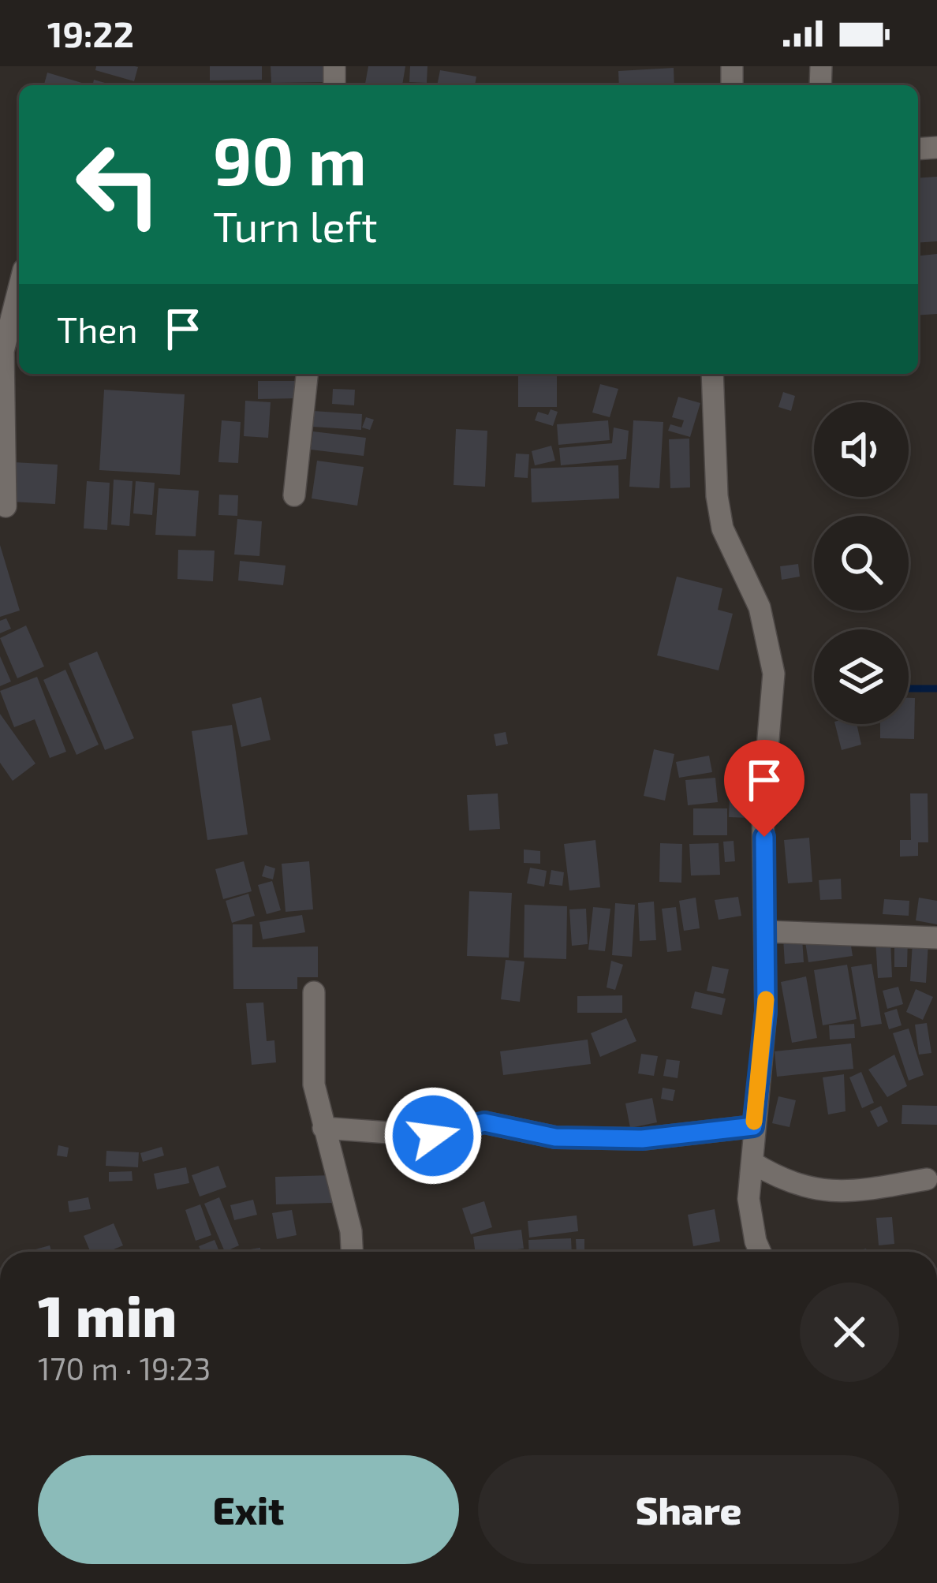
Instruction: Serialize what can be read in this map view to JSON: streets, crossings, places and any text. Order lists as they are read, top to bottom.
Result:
{
  "page": {
    "status": "19:22",
    "turn": ["90 m", "Turn left"],
    "then": "Then",
    "heading": ["1 min", "170 m · 19:23"],
    "buttons": ["Exit", "Share"]
  }
}
